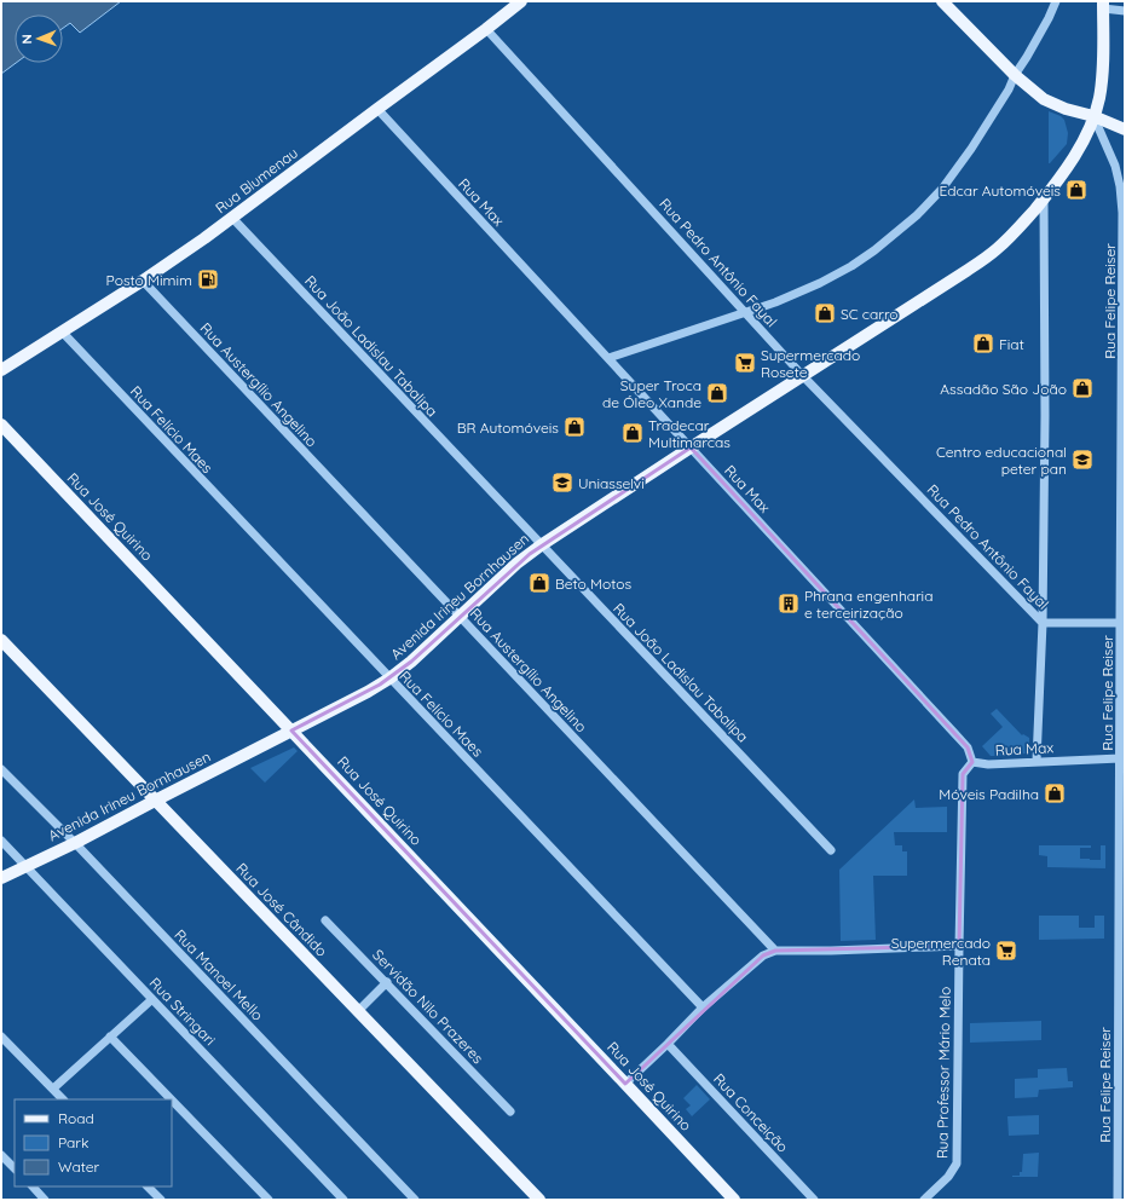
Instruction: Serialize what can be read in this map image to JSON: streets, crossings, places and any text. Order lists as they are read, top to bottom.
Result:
{
  "streets": {
    "main road": [
      "Rua Blumenau",
      "Rua José Quirino",
      "Avenida Irineu Bornhausen",
      "Rua José Cândido"
    ],
    "street": [
      "Rua Max",
      "Rua Pedro Antônio Fayal",
      "Rua Felipe Reiser",
      "Rua João Ladislau Tabalipa",
      "Rua Austergílio Angelino",
      "Rua Felício Maes",
      "Rua Manoel Mello",
      "Servidão Nilo Prazeres",
      "Rua Stringari",
      "Rua Professor Mário Melo",
      "Rua Conceição"
    ]
  },
  "crossings": [
    ["Rua Blumenau", "Rua Max"],
    ["Rua Blumenau", "Rua Pedro Antônio Fayal"],
    ["Rua Blumenau", "Rua João Ladislau Tabalipa"],
    ["Rua Blumenau", "Rua Austergílio Angelino"],
    ["Rua Blumenau", "Rua Felício Maes"],
    ["Rua Max", "Rua Felipe Reiser"],
    ["Rua Max", "Avenida Irineu Bornhausen"],
    ["Rua Max", "Rua Professor Mário Melo"],
    ["Rua Pedro Antônio Fayal", "Rua Felipe Reiser"],
    ["Rua Pedro Antônio Fayal", "Avenida Irineu Bornhausen"],
    ["Rua Felipe Reiser", "Avenida Irineu Bornhausen"],
    ["Rua João Ladislau Tabalipa", "Avenida Irineu Bornhausen"],
    ["Rua Austergílio Angelino", "Avenida Irineu Bornhausen"],
    ["Rua Felício Maes", "Avenida Irineu Bornhausen"],
    ["Rua José Quirino", "Avenida Irineu Bornhausen"],
    ["Avenida Irineu Bornhausen", "Rua José Cândido"],
    ["Avenida Irineu Bornhausen", "Rua Manoel Mello"],
    ["Avenida Irineu Bornhausen", "Rua Stringari"]
  ],
  "places": {
    "shop": [
      "Edcar Automóveis",
      "SC carro",
      "Fiat",
      "Assadão São João",
      "Super Troca de Óleo Xande",
      "BR Automóveis",
      "Tradecar Multimarcas",
      "Beto Motos",
      "Móveis Padilha"
    ],
    "fuel station": ["Posto Mimim"],
    "supermarket": ["Supermercado Rosete", "Supermercado Renata"],
    "school or university": ["Centro educacional peter pan", "Uniasselvi"],
    "building": ["Phrana engenharia e terceirização"]
  },
  "legend": ["Road", "Park", "Water"],
  "north": "left"
}
